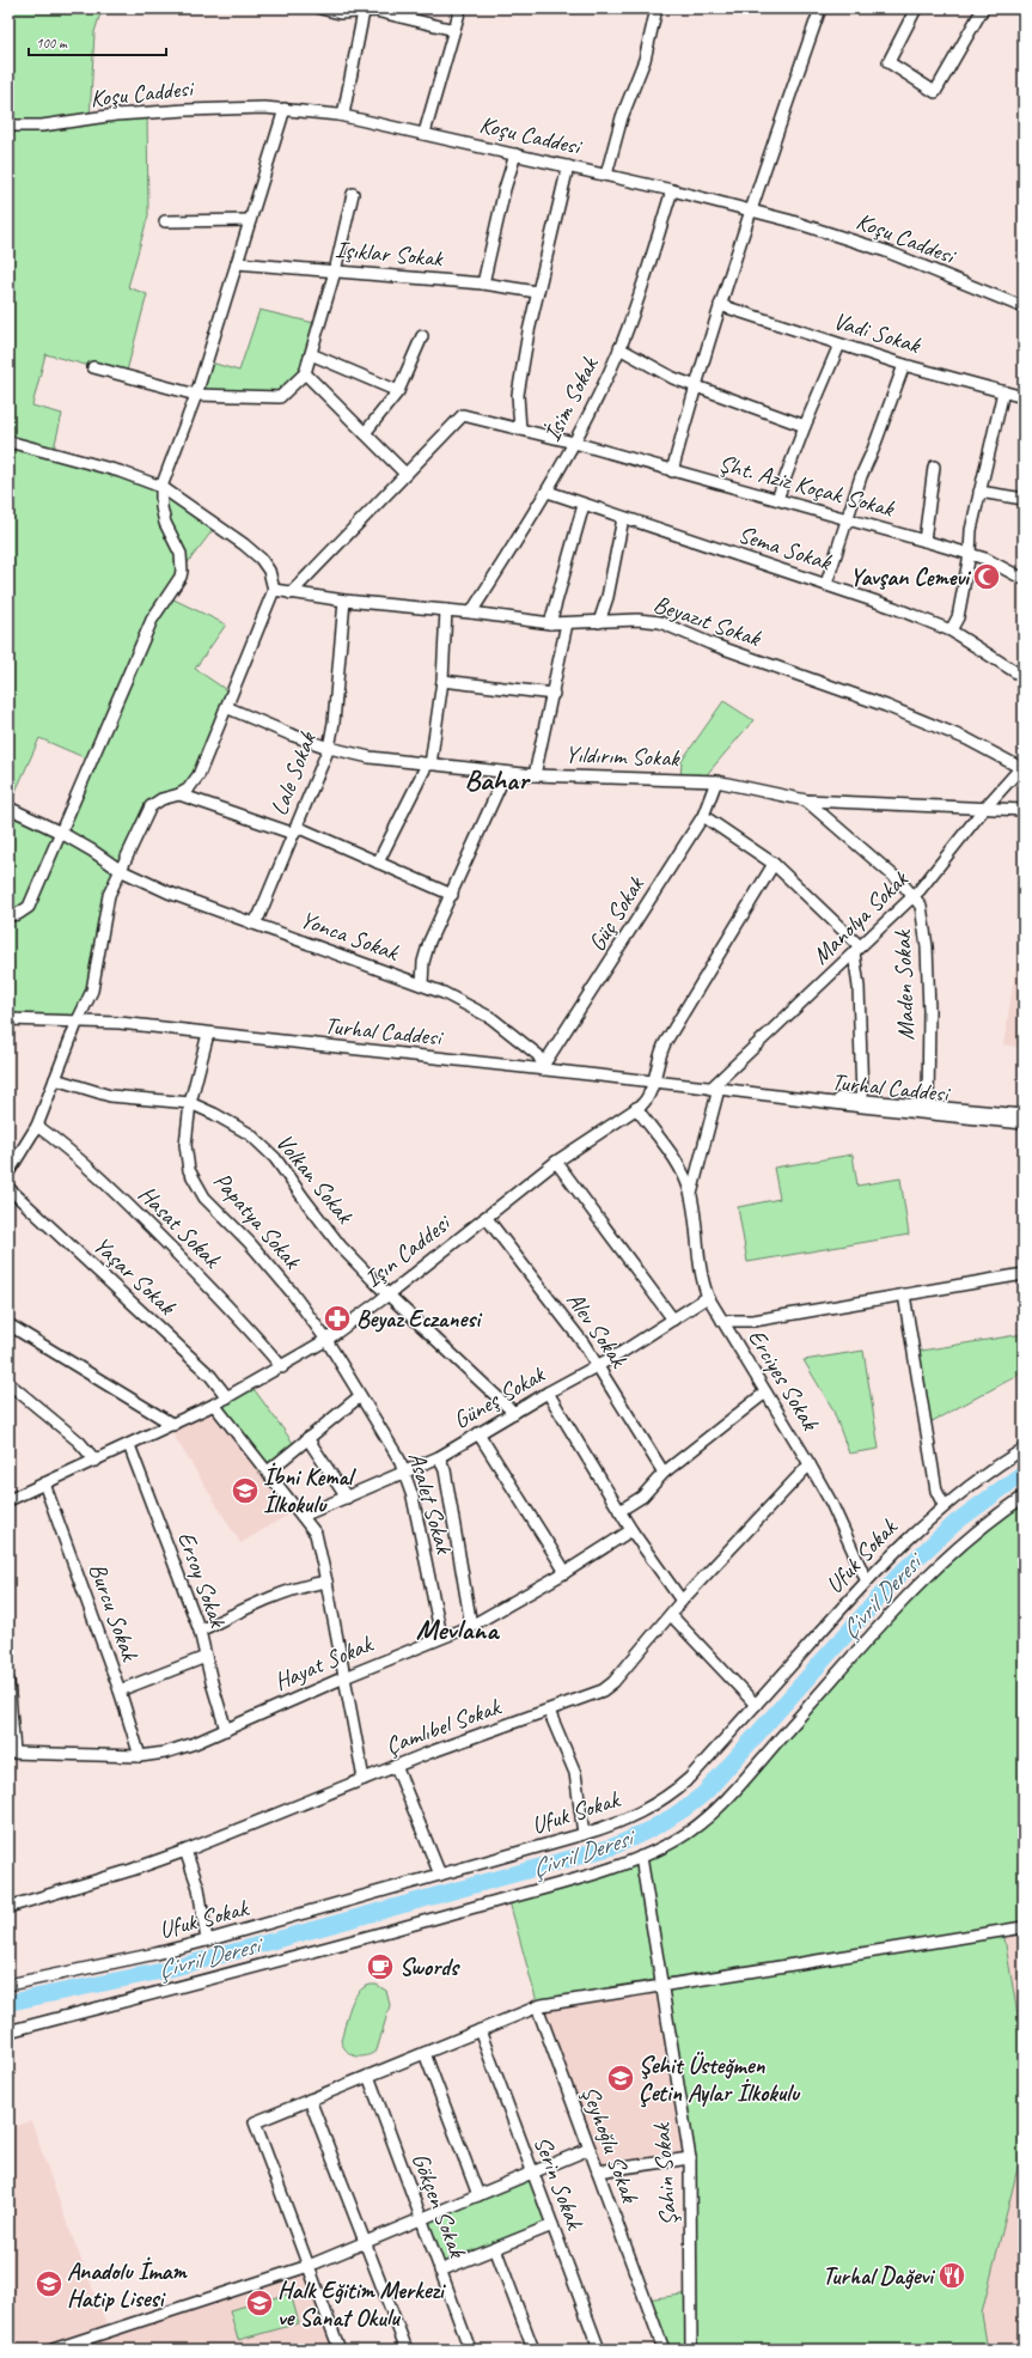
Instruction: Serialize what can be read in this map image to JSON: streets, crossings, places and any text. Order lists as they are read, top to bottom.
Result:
{
  "streets": {
    "street": [
      "Koşu Caddesi",
      "Işıklar Sokak",
      "Vadi Sokak",
      "İsim Sokak",
      "Şht. Aziz Koçak Sokak",
      "Sema Sokak",
      "Beyazıt Sokak",
      "Yıldırım Sokak",
      "Lale Sokak",
      "Güç Sokak",
      "Manolya Sokak",
      "Yonca Sokak",
      "Maden Sokak",
      "Turhal Caddesi",
      "Volkan Sokak",
      "Papatya Sokak",
      "Hasat Sokak",
      "Işın Caddesi",
      "Yaşar Sokak",
      "Alev Sokak",
      "Erciyes Sokak",
      "Güneş Sokak",
      "Asalet Sokak",
      "Ufuk Sokak",
      "Ersoy Sokak",
      "Burcu Sokak",
      "Hayat Sokak",
      "Çamlıbel Sokak",
      "Şeyhoğlu Sokak",
      "Şahin Sokak",
      "Serin Sokak",
      "Gökçen Sokak"
    ]
  },
  "crossings": [
    ["Koşu Caddesi", "İsim Sokak"],
    ["İsim Sokak", "Şht. Aziz Koçak Sokak"],
    ["İsim Sokak", "Sema Sokak"],
    ["İsim Sokak", "Beyazıt Sokak"],
    ["Beyazıt Sokak", "Lale Sokak"],
    ["Beyazıt Sokak", "Manolya Sokak"],
    ["Yıldırım Sokak", "Lale Sokak"],
    ["Yıldırım Sokak", "Güç Sokak"],
    ["Yıldırım Sokak", "Manolya Sokak"],
    ["Yıldırım Sokak", "Maden Sokak"],
    ["Lale Sokak", "Yonca Sokak"],
    ["Güç Sokak", "Yonca Sokak"],
    ["Güç Sokak", "Turhal Caddesi"],
    ["Manolya Sokak", "Maden Sokak"],
    ["Manolya Sokak", "Turhal Caddesi"],
    ["Manolya Sokak", "Erciyes Sokak"],
    ["Yonca Sokak", "Turhal Caddesi"],
    ["Maden Sokak", "Turhal Caddesi"],
    ["Turhal Caddesi", "Papatya Sokak"],
    ["Turhal Caddesi", "Işın Caddesi"],
    ["Turhal Caddesi", "Erciyes Sokak"],
    ["Volkan Sokak", "Papatya Sokak"],
    ["Volkan Sokak", "Işın Caddesi"],
    ["Volkan Sokak", "Güneş Sokak"],
    ["Papatya Sokak", "Işın Caddesi"],
    ["Papatya Sokak", "Asalet Sokak"],
    ["Hasat Sokak", "Işın Caddesi"],
    ["Işın Caddesi", "Yaşar Sokak"],
    ["Işın Caddesi", "Alev Sokak"],
    ["Işın Caddesi", "Erciyes Sokak"],
    ["Işın Caddesi", "Asalet Sokak"],
    ["Işın Caddesi", "Ersoy Sokak"],
    ["Işın Caddesi", "Burcu Sokak"],
    ["Alev Sokak", "Güneş Sokak"],
    ["Erciyes Sokak", "Güneş Sokak"],
    ["Erciyes Sokak", "Ufuk Sokak"],
    ["Erciyes Sokak", "Çamlıbel Sokak"],
    ["Güneş Sokak", "Asalet Sokak"],
    ["Asalet Sokak", "Hayat Sokak"],
    ["Ersoy Sokak", "Hayat Sokak"],
    ["Burcu Sokak", "Hayat Sokak"]
  ],
  "districts": ["Bahar", "Mevlana"],
  "water": ["Çivril Deresi"],
  "places": {
    "mosque": ["Yavşan Cemevi"],
    "pharmacy": ["Beyaz Eczanesi"],
    "school or university": [
      "İbni Kemal İlkokulu",
      "Şehit Üsteğmen Çetin Aylar İlkokulu",
      "Anadolu İmam Hatip Lisesi",
      "Halk Eğitim Merkezi ve Sanat Okulu"
    ],
    "cafe": ["Swords"],
    "restaurant": ["Turhal Dağevi"]
  },
  "scale_bar": "100 m"
}
